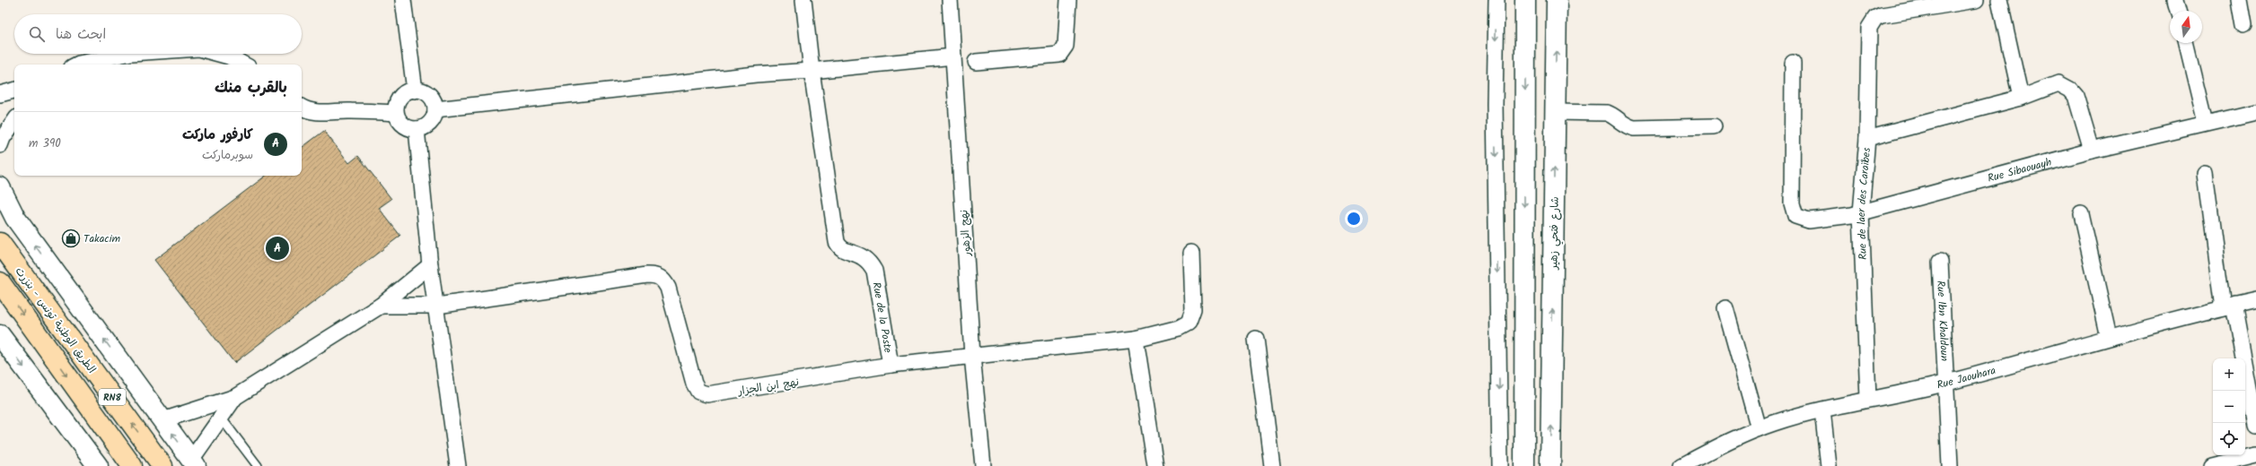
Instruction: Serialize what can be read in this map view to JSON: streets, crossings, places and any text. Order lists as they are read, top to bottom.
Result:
{
  "streets": {
    "highway": ["الطريق الوطنية تونس - بنزرت", "RN8"],
    "street": [
      "Rue Sibaouayh",
      "Rue de laer des Caraïbes",
      "نهج الزهور",
      "شارع فتحي زهير",
      "Rue de la Poste",
      "Rue Ibn Khaldoun",
      "Rue Jaouhara",
      "نهج ابن الجزار"
    ]
  },
  "crossings": [
    ["Rue Sibaouayh", "Rue de laer des Caraïbes"],
    ["Rue de laer des Caraïbes", "Rue Jaouhara"],
    ["نهج الزهور", "نهج ابن الجزار"],
    ["Rue de la Poste", "نهج ابن الجزار"],
    ["Rue Ibn Khaldoun", "Rue Jaouhara"]
  ],
  "places": {
    "shop": ["Takacim"]
  },
  "north": "top",
  "page": {
    "search": "ابحث هنا",
    "heading": "بالقرب منك",
    "list": [
      {
        "mark": "A",
        "name": "كارفور ماركت",
        "note": "سوبرماركت",
        "value": "390 m"
      }
    ],
    "pins": "A",
    "map_buttons": ["+", "−"]
  }
}
